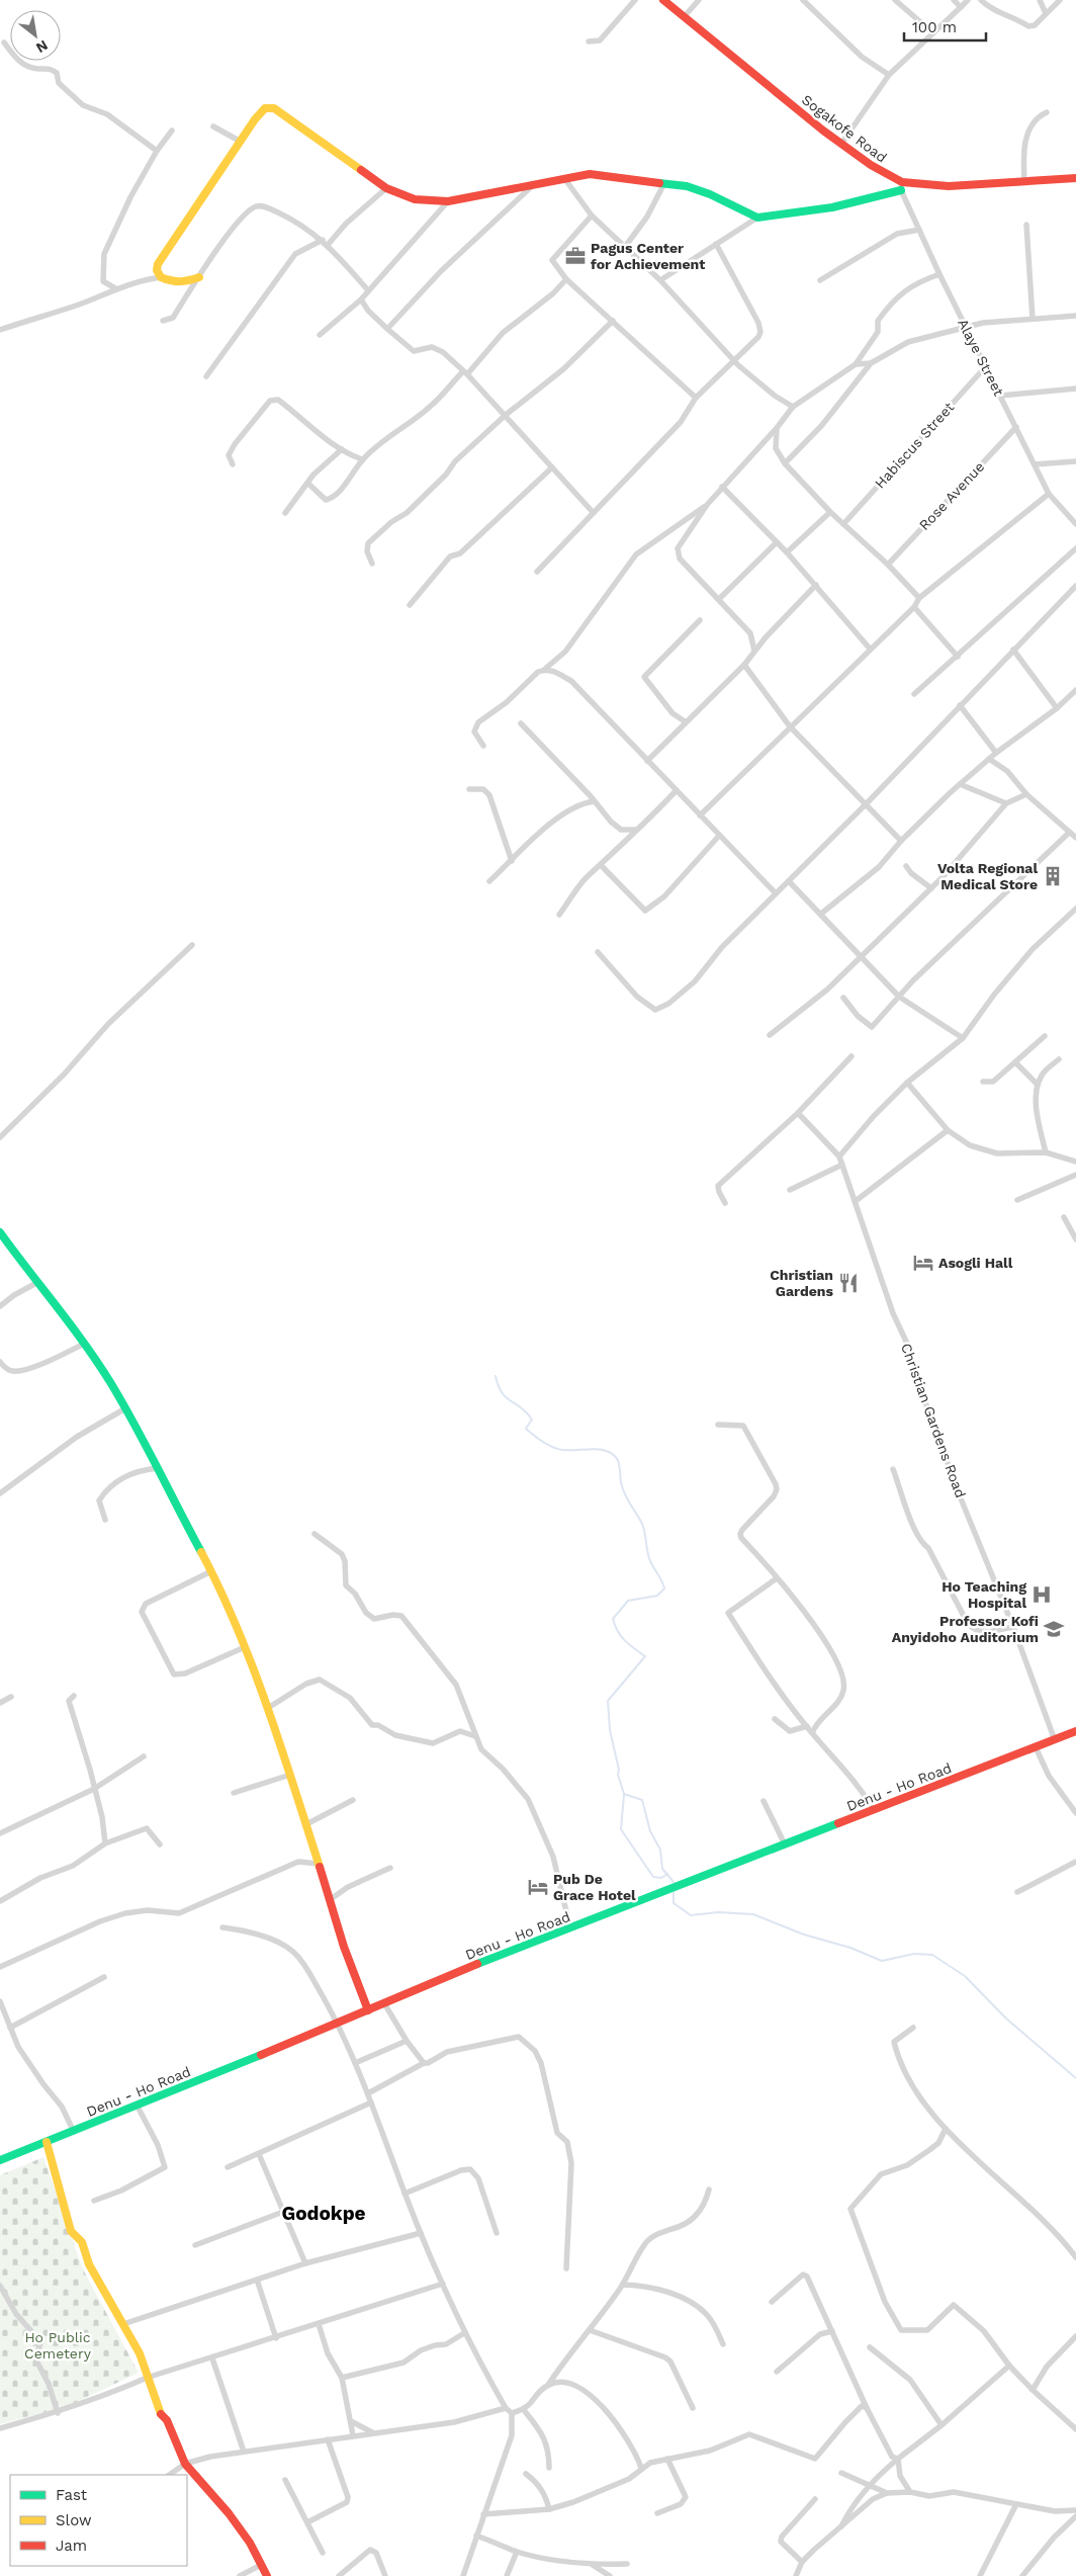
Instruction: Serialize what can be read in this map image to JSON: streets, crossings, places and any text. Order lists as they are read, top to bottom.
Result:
{
  "streets": {
    "street": [
      "Sogakofe Road",
      "Alaye Street",
      "Habiscus Street",
      "Rose Avenue",
      "Christian Gardens Road",
      "Denu - Ho Road"
    ]
  },
  "crossings": [
    ["Sogakofe Road", "Alaye Street"],
    ["Alaye Street", "Habiscus Street"],
    ["Alaye Street", "Rose Avenue"],
    ["Christian Gardens Road", "Denu - Ho Road"]
  ],
  "districts": ["Godokpe"],
  "parks": ["Ho Public Cemetery"],
  "places": {
    "office": ["Pagus Center for Achievement"],
    "building": ["Volta Regional Medical Store"],
    "hotel": ["Asogli Hall", "Pub De Grace Hotel"],
    "restaurant": ["Christian Gardens"],
    "hospital": ["Ho Teaching Hospital"],
    "school or university": ["Professor Kofi Anyidoho Auditorium"]
  },
  "legend": ["Fast", "Slow", "Jam"],
  "scale_bar": "100 m",
  "north": "bottom right"
}
